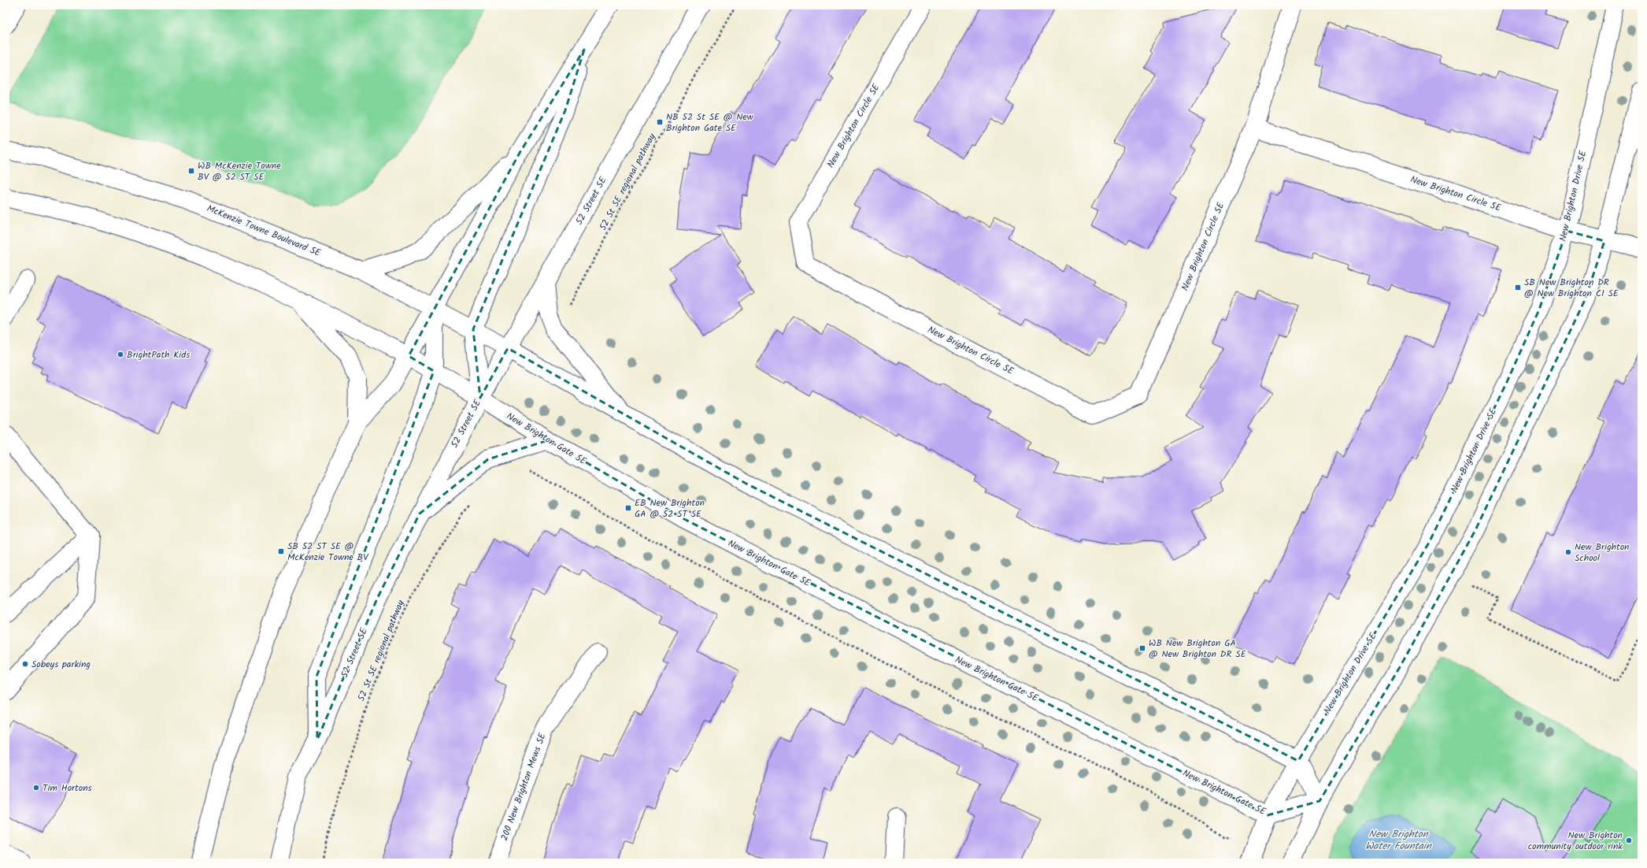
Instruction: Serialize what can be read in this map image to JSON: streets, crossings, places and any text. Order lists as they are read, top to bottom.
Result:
{
  "streets": {
    "street": [
      "New Brighton Circle SE",
      "New Brighton Drive SE",
      "52 Street SE",
      "McKenzie Towne Boulevard SE",
      "New Brighton Gate SE",
      "200 New Brighton Mews SE"
    ],
    "path": ["52 St SE regional pathway"]
  },
  "crossings": [
    ["New Brighton Circle SE", "New Brighton Drive SE"],
    ["New Brighton Drive SE", "New Brighton Gate SE"],
    ["52 Street SE", "McKenzie Towne Boulevard SE"],
    ["52 Street SE", "New Brighton Gate SE"]
  ],
  "water": ["New Brighton Water Fountain"],
  "places": {
    "transit": [
      "NB 52 St SE @ New Brighton Gate SE",
      "WB McKenzie Towne BV @ 52 ST SE",
      "SB New Brighton DR @ New Brighton CI SE",
      "EB New Brighton GA @ 52 ST SE",
      "SB 52 ST SE @ McKenzie Towne BV",
      "WB New Brighton GA @ New Brighton DR SE"
    ],
    "other": [
      "BrightPath Kids",
      "New Brighton School",
      "Sobeys parking",
      "Tim Hortons",
      "New Brighton community outdoor rink"
    ]
  }
}
